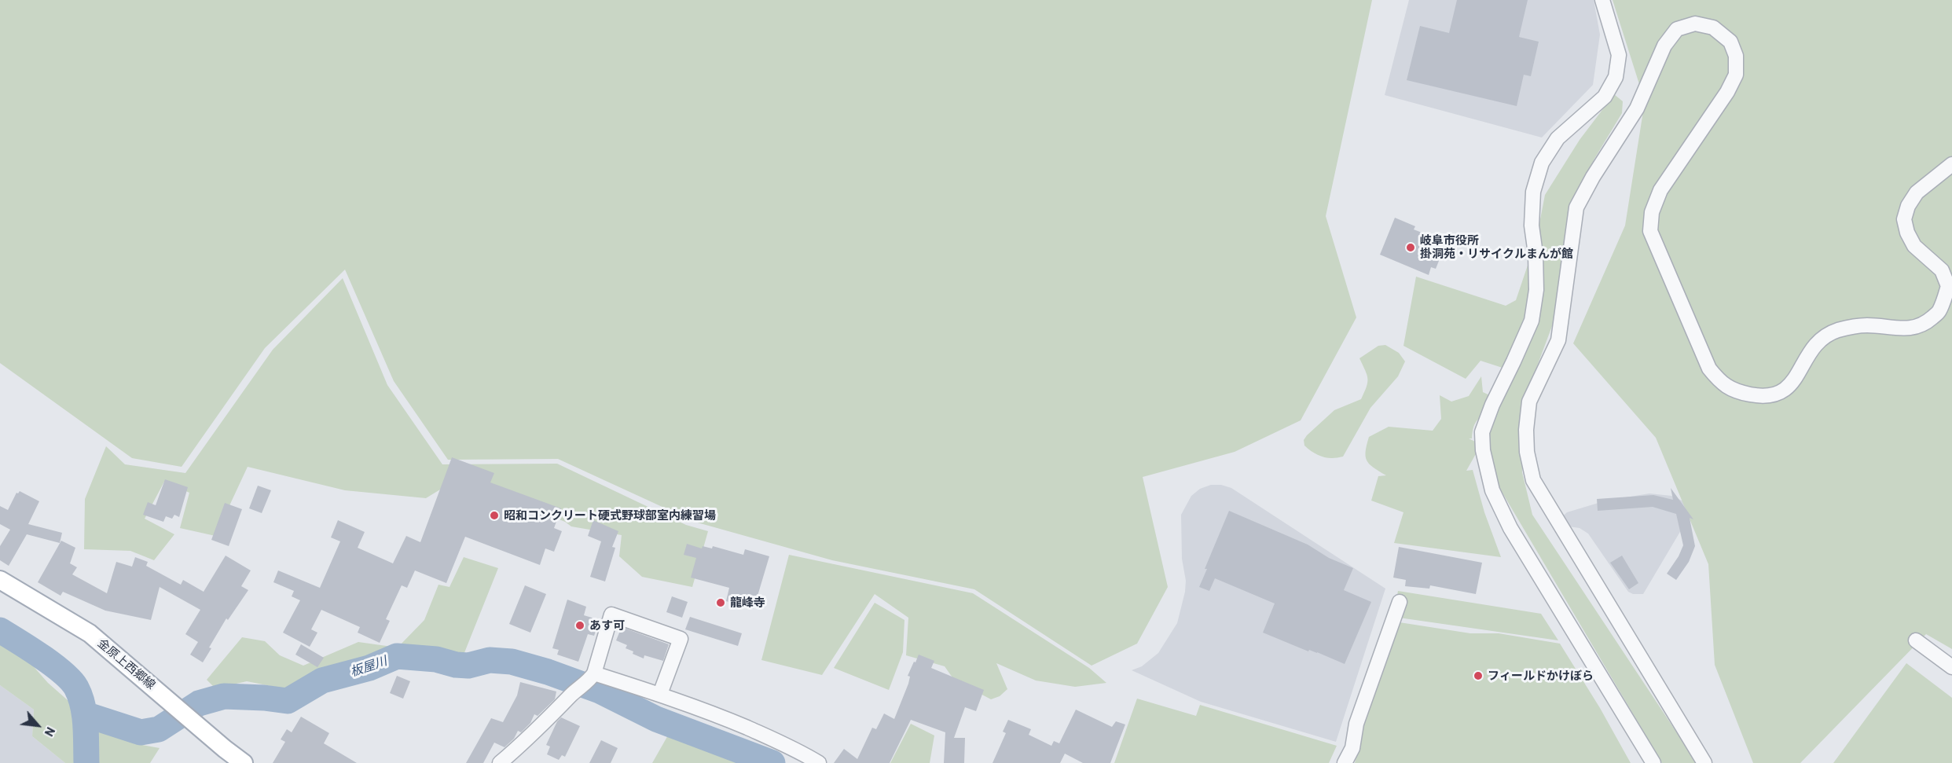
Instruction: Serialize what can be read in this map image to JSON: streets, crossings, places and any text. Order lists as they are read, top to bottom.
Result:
{
  "streets": {
    "main road": ["金原上西郷線"]
  },
  "water": ["板屋川"],
  "places": [
    "岐阜市役所 掛洞苑・リサイクルまんが館",
    "昭和コンクリート硬式野球部室内練習場",
    "龍峰寺",
    "あす可",
    "フィールドかけぼら"
  ],
  "north": "bottom right"
}
